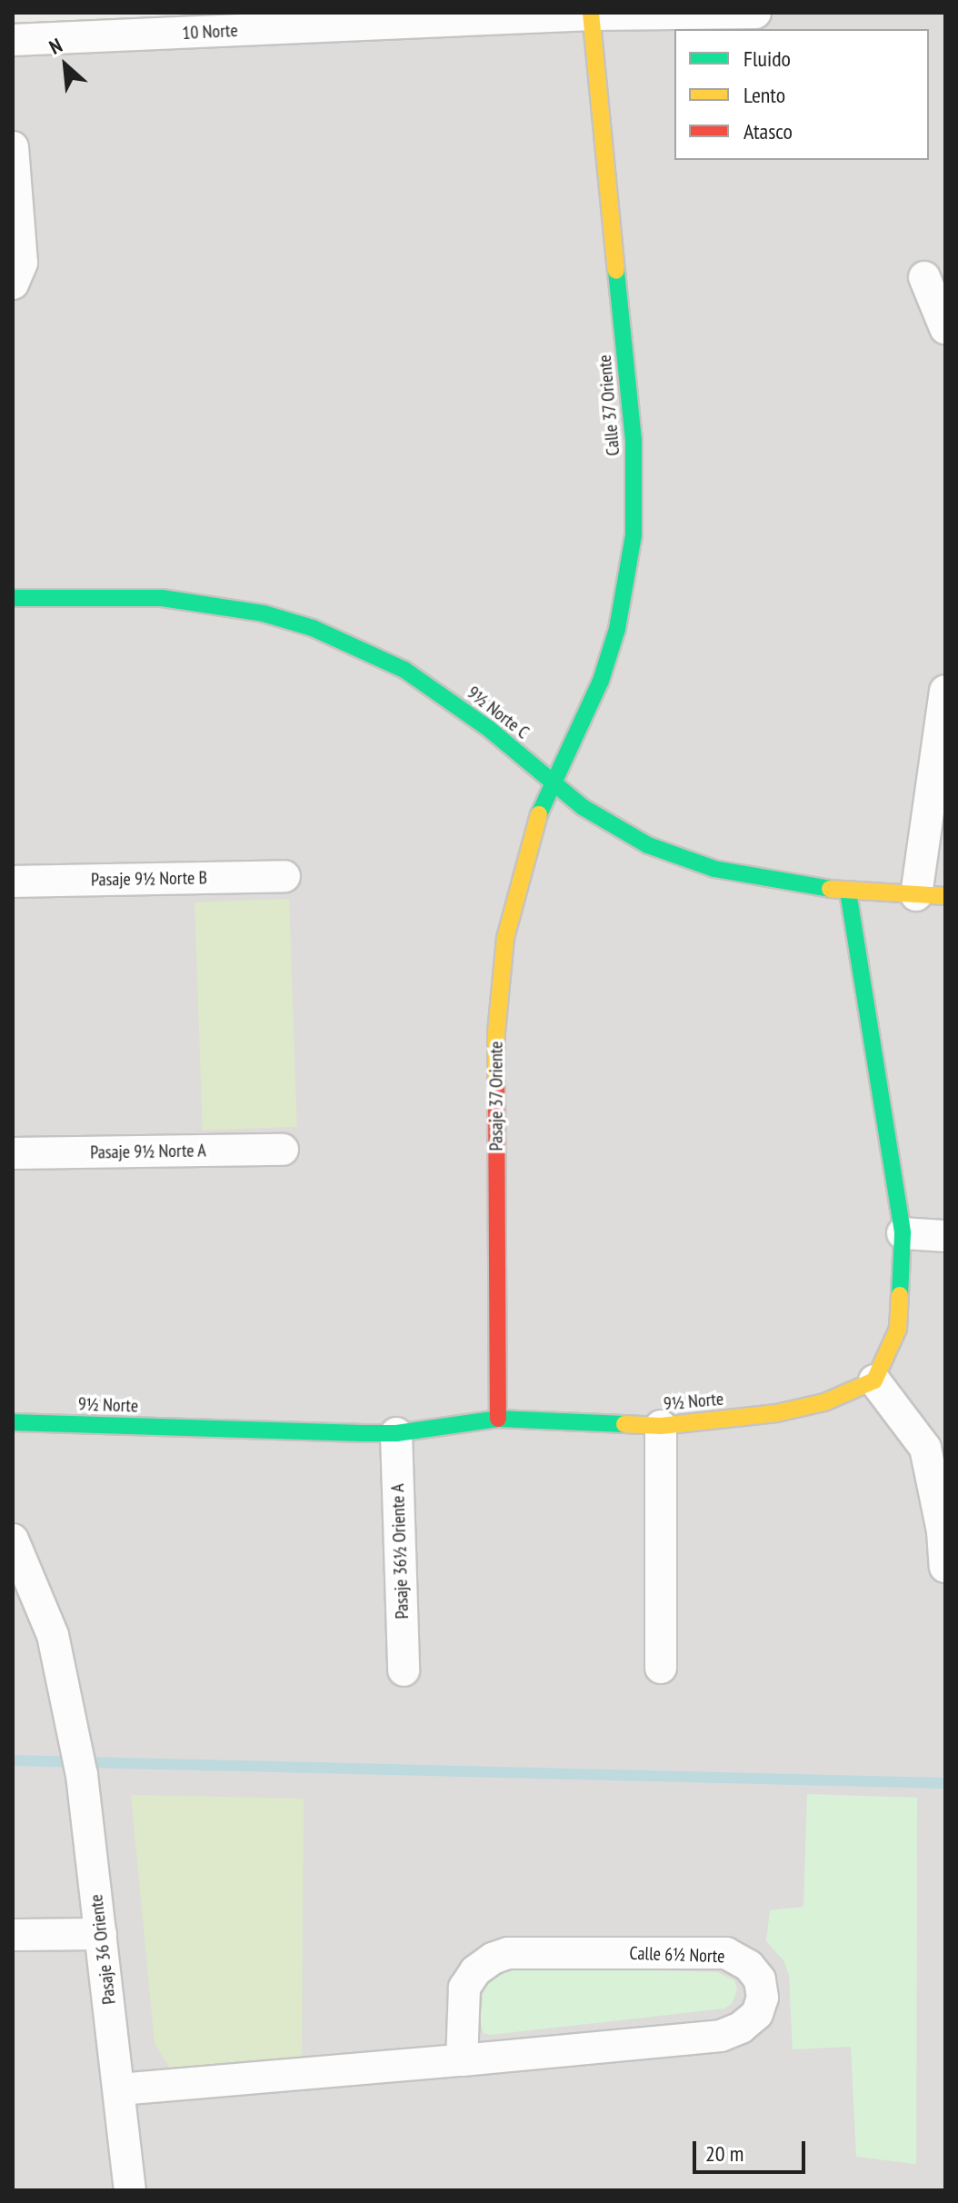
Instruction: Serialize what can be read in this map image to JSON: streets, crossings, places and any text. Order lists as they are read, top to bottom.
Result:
{
  "streets": {
    "street": [
      "10 Norte",
      "Calle 37 Oriente",
      "9½ Norte C",
      "Pasaje 9½ Norte B",
      "Pasaje 37 Oriente",
      "Pasaje 9½ Norte A",
      "9½ Norte",
      "Pasaje 36½ Oriente A",
      "Pasaje 36 Oriente",
      "Calle 6½ Norte"
    ]
  },
  "crossings": [
    ["10 Norte", "Calle 37 Oriente"],
    ["Calle 37 Oriente", "9½ Norte C"],
    ["Calle 37 Oriente", "Pasaje 37 Oriente"],
    ["9½ Norte C", "Pasaje 37 Oriente"],
    ["Pasaje 37 Oriente", "9½ Norte"],
    ["9½ Norte", "Pasaje 36½ Oriente A"],
    ["Pasaje 36 Oriente", "Calle 6½ Norte"]
  ],
  "legend": ["Fluido", "Lento", "Atasco"],
  "scale_bar": "20 m",
  "north": "top left"
}
